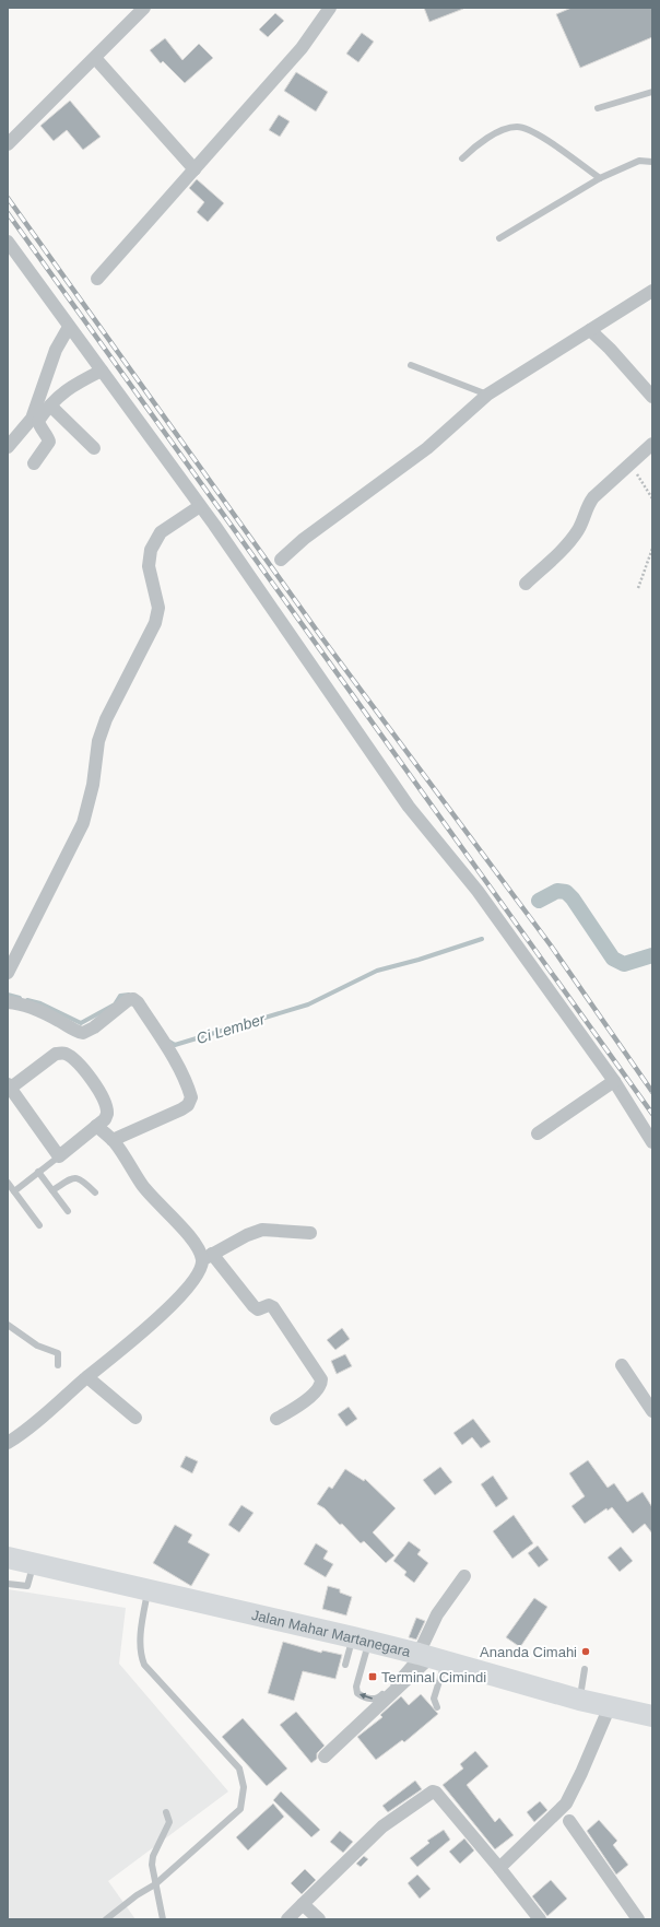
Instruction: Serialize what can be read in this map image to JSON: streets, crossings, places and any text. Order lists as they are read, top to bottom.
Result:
{
  "streets": {
    "main road": ["Jalan Mahar Martanegara"]
  },
  "water": ["Ci Lember"],
  "places": {
    "other": ["Ananda Cimahi"],
    "transit": ["Terminal Cimindi"]
  }
}
